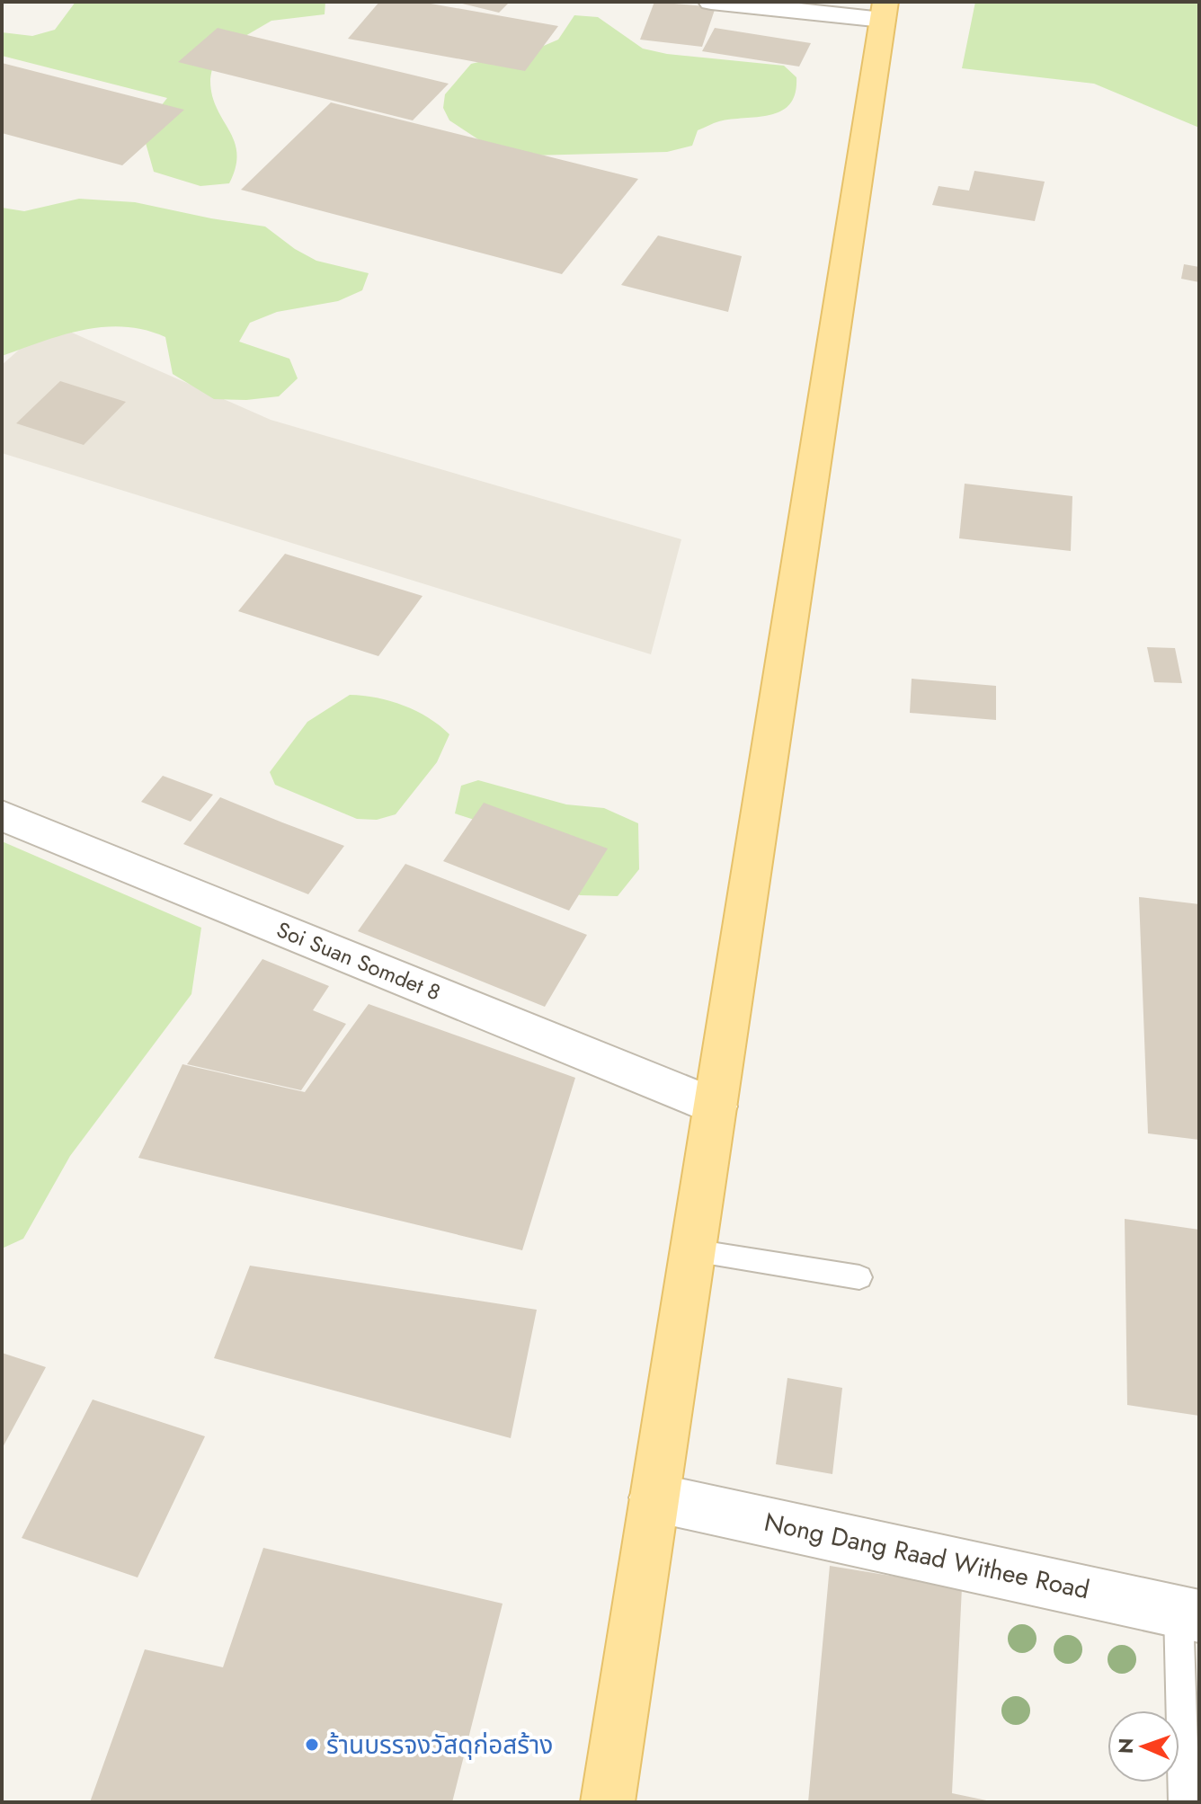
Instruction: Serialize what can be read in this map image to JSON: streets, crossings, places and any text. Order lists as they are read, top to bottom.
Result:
{
  "streets": {
    "street": ["Soi Suan Somdet 8", "Nong Dang Raad Withee Road"]
  },
  "places": ["ร้านบรรจงวัสดุก่อสร้าง"],
  "north": "left"
}
